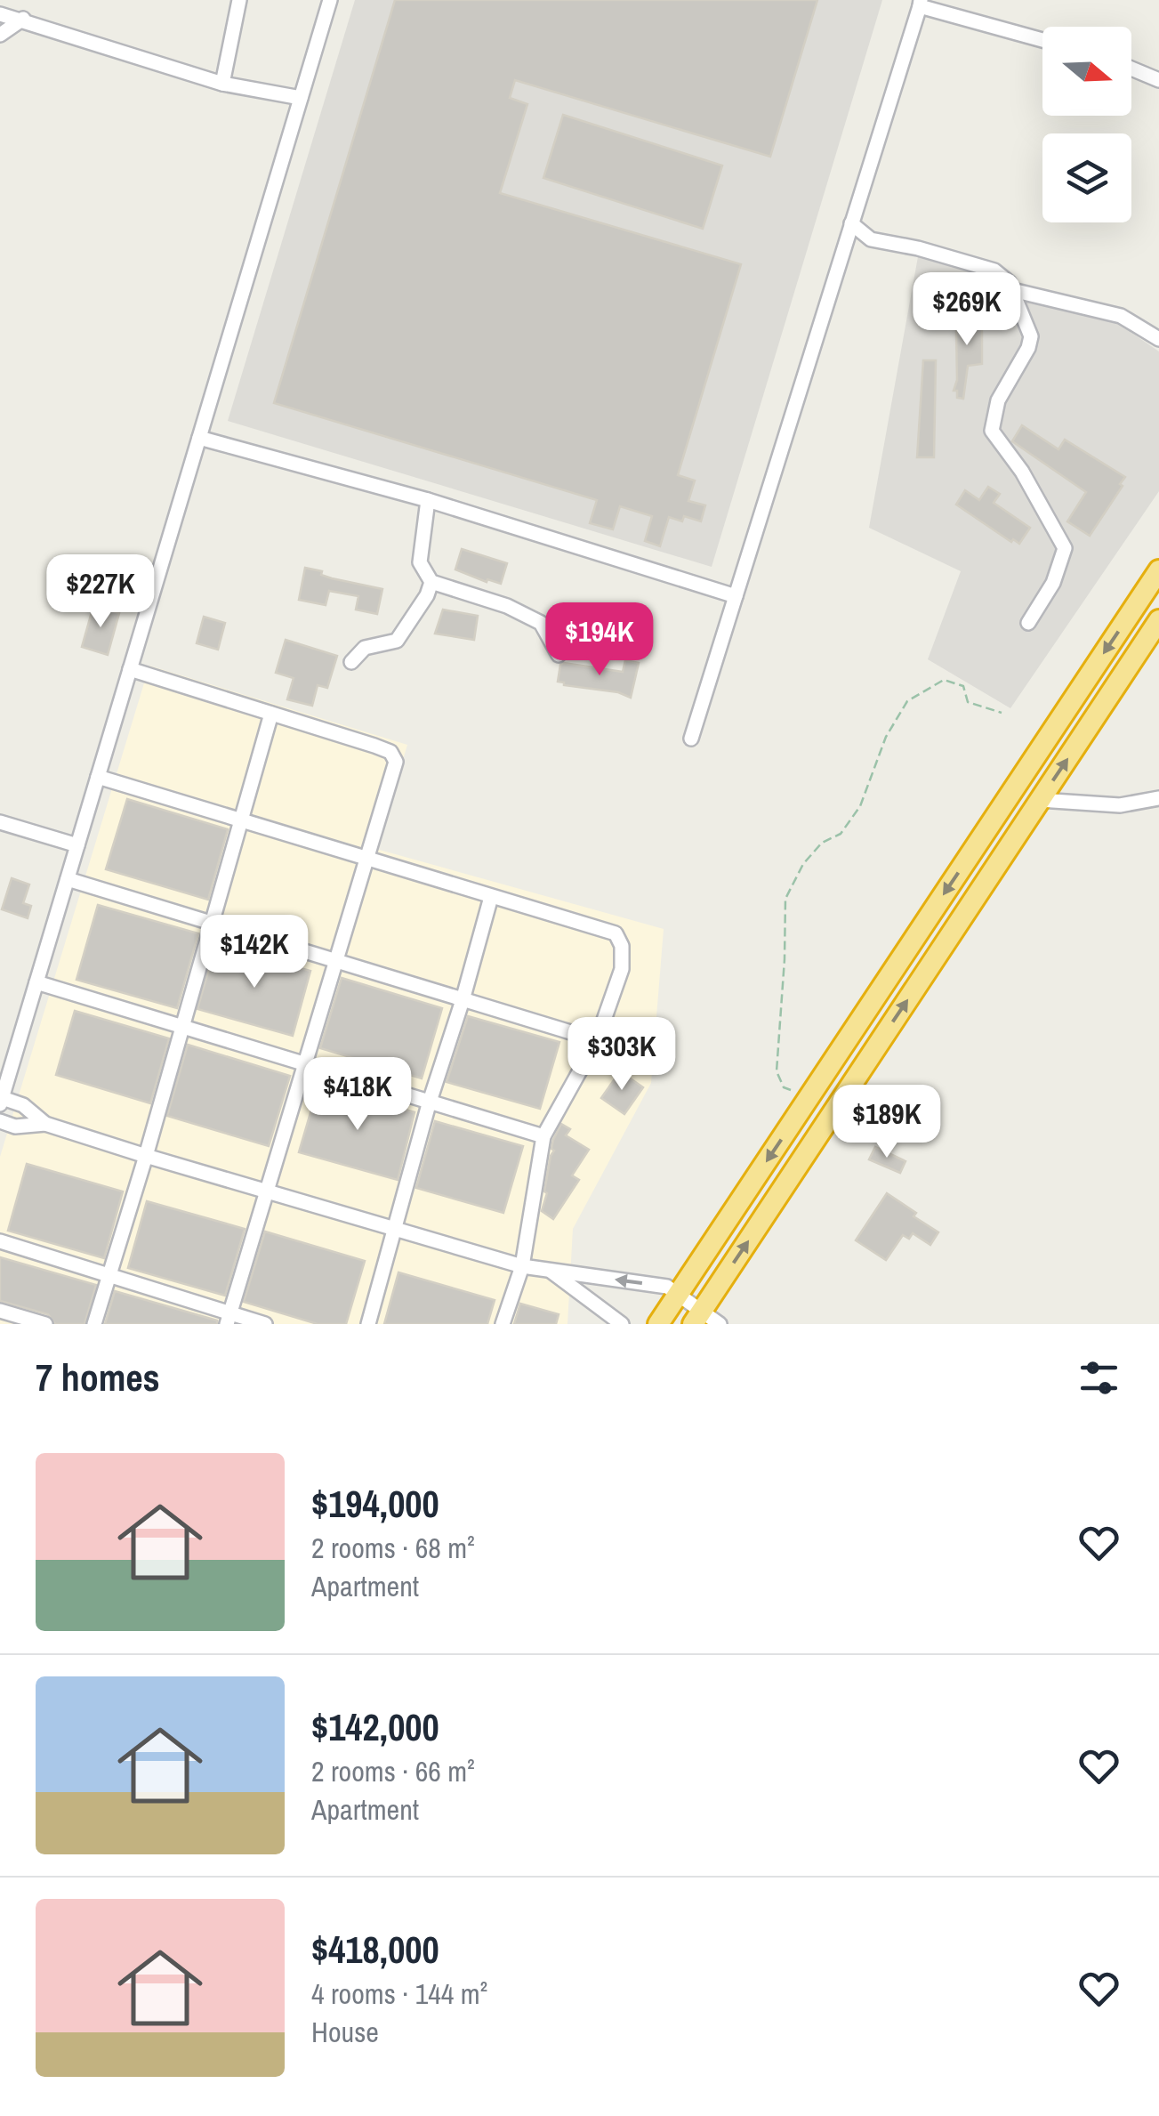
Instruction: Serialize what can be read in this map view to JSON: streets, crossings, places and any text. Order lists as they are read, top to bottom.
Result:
{
  "north": "right",
  "page": {
    "price": [
      "$269K",
      "$227K",
      "$194K",
      "$142K",
      "$303K",
      "$418K",
      "$189K"
    ],
    "heading": "7 homes",
    "list": [
      {
        "name": "$194,000",
        "note": "2 rooms · 68 m² · Apartment"
      },
      {
        "name": "$142,000",
        "note": "2 rooms · 66 m² · Apartment"
      },
      {
        "name": "$418,000",
        "note": "4 rooms · 144 m² · House"
      }
    ]
  }
}
